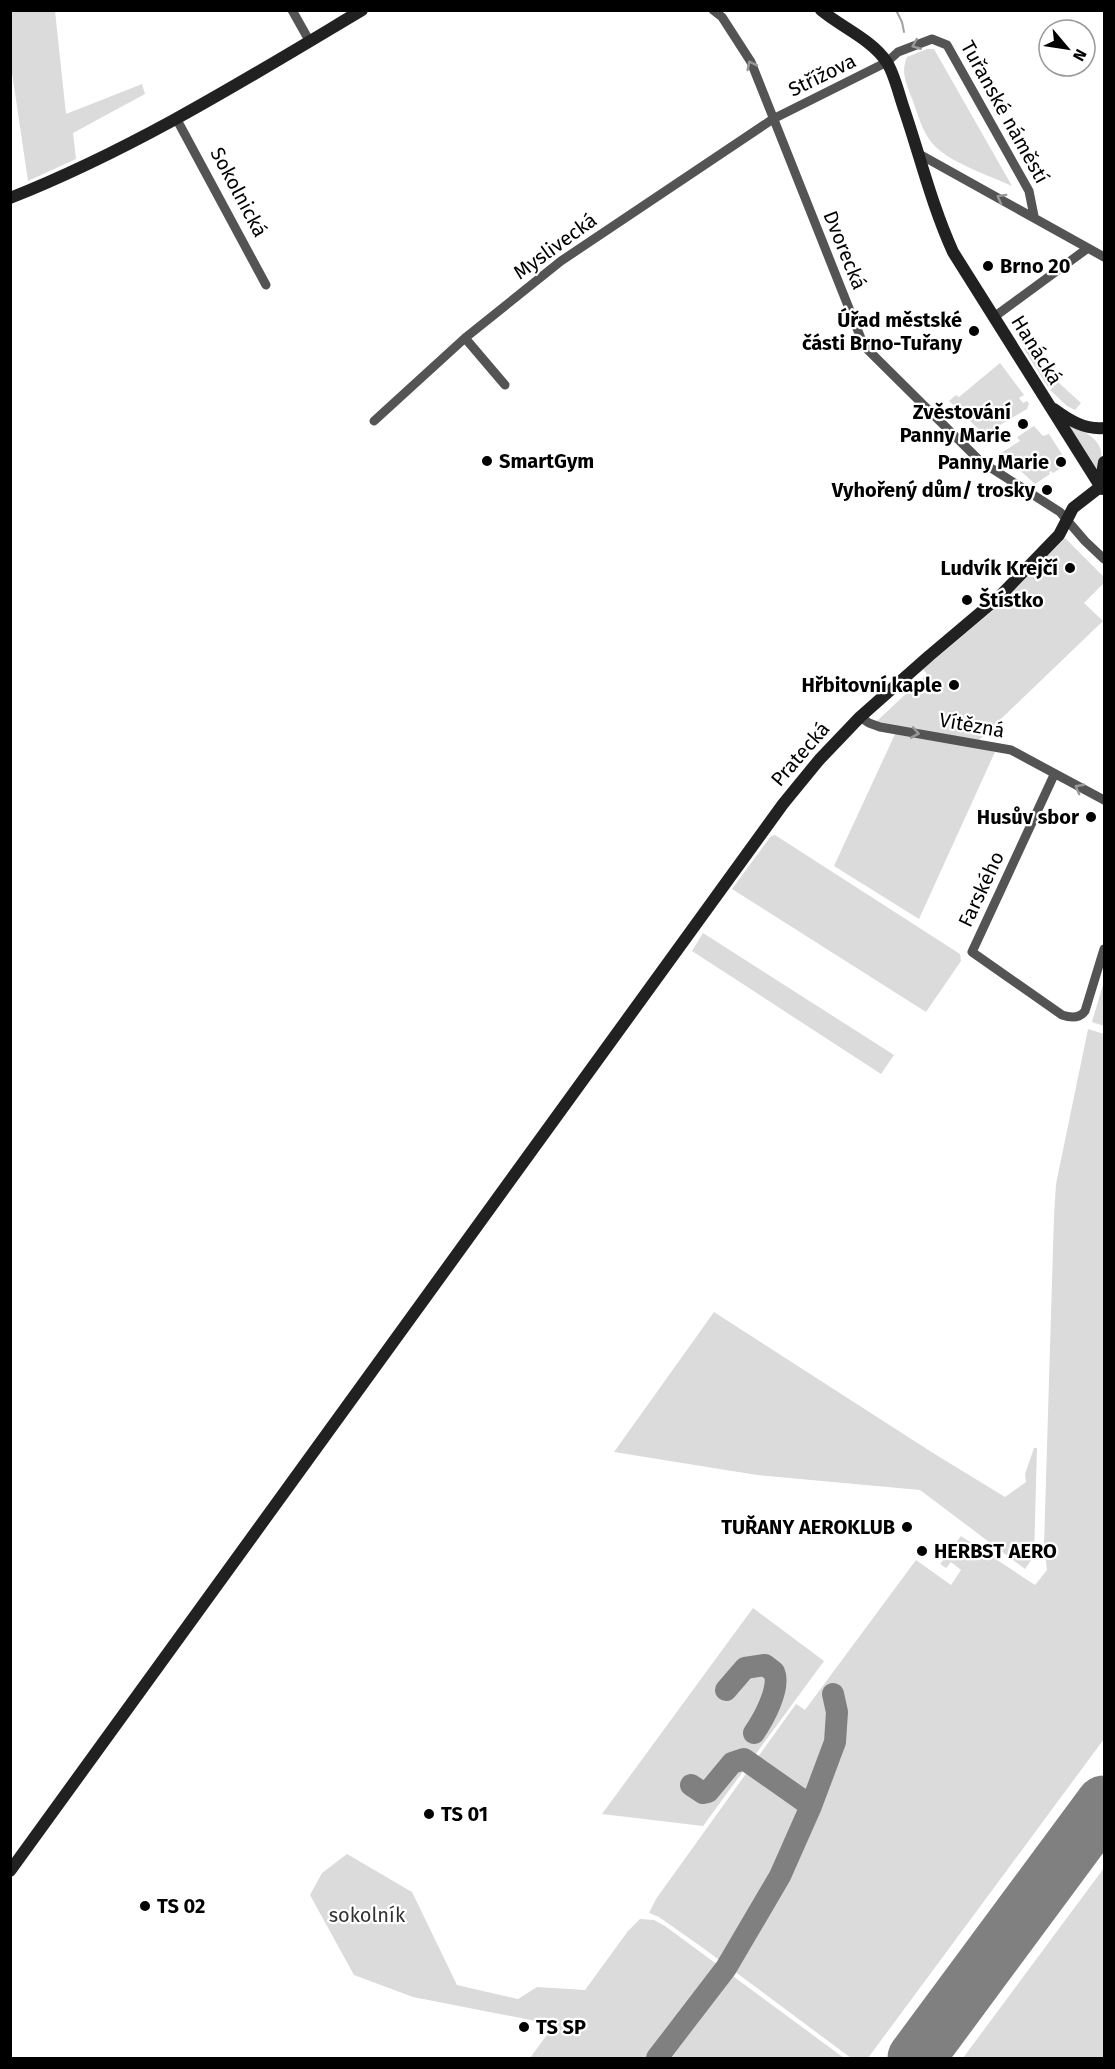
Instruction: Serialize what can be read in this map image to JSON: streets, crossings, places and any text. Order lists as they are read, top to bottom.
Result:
{
  "streets": {
    "main road": ["Hanácká", "Pratecká"],
    "street": [
      "Střížova",
      "Tuřanské náměstí",
      "Sokolnická",
      "Myslivecká",
      "Dvorecká",
      "Vítězná",
      "Farského"
    ]
  },
  "crossings": [
    ["Střížova", "Tuřanské náměstí"],
    ["Střížova", "Myslivecká"],
    ["Střížova", "Dvorecká"],
    ["Myslivecká", "Dvorecká"],
    ["Dvorecká", "Pratecká"],
    ["Hanácká", "Pratecká"],
    ["Vítězná", "Pratecká"],
    ["Vítězná", "Farského"]
  ],
  "one_way": ["Tuřanské náměstí"],
  "parks": ["sokolník"],
  "places": [
    "Brno 20",
    "Úřad městské části Brno-Tuřany",
    "Zvěstování Panny Marie",
    "SmartGym",
    "Panny Marie",
    "Vyhořený dům/ trosky",
    "Ludvík Krejčí",
    "Štístko",
    "Hřbitovní kaple",
    "Husův sbor",
    "TUŘANY AEROKLUB",
    "HERBST AERO",
    "TS 01",
    "TS 02",
    "TS SP"
  ],
  "north": "bottom right"
}
